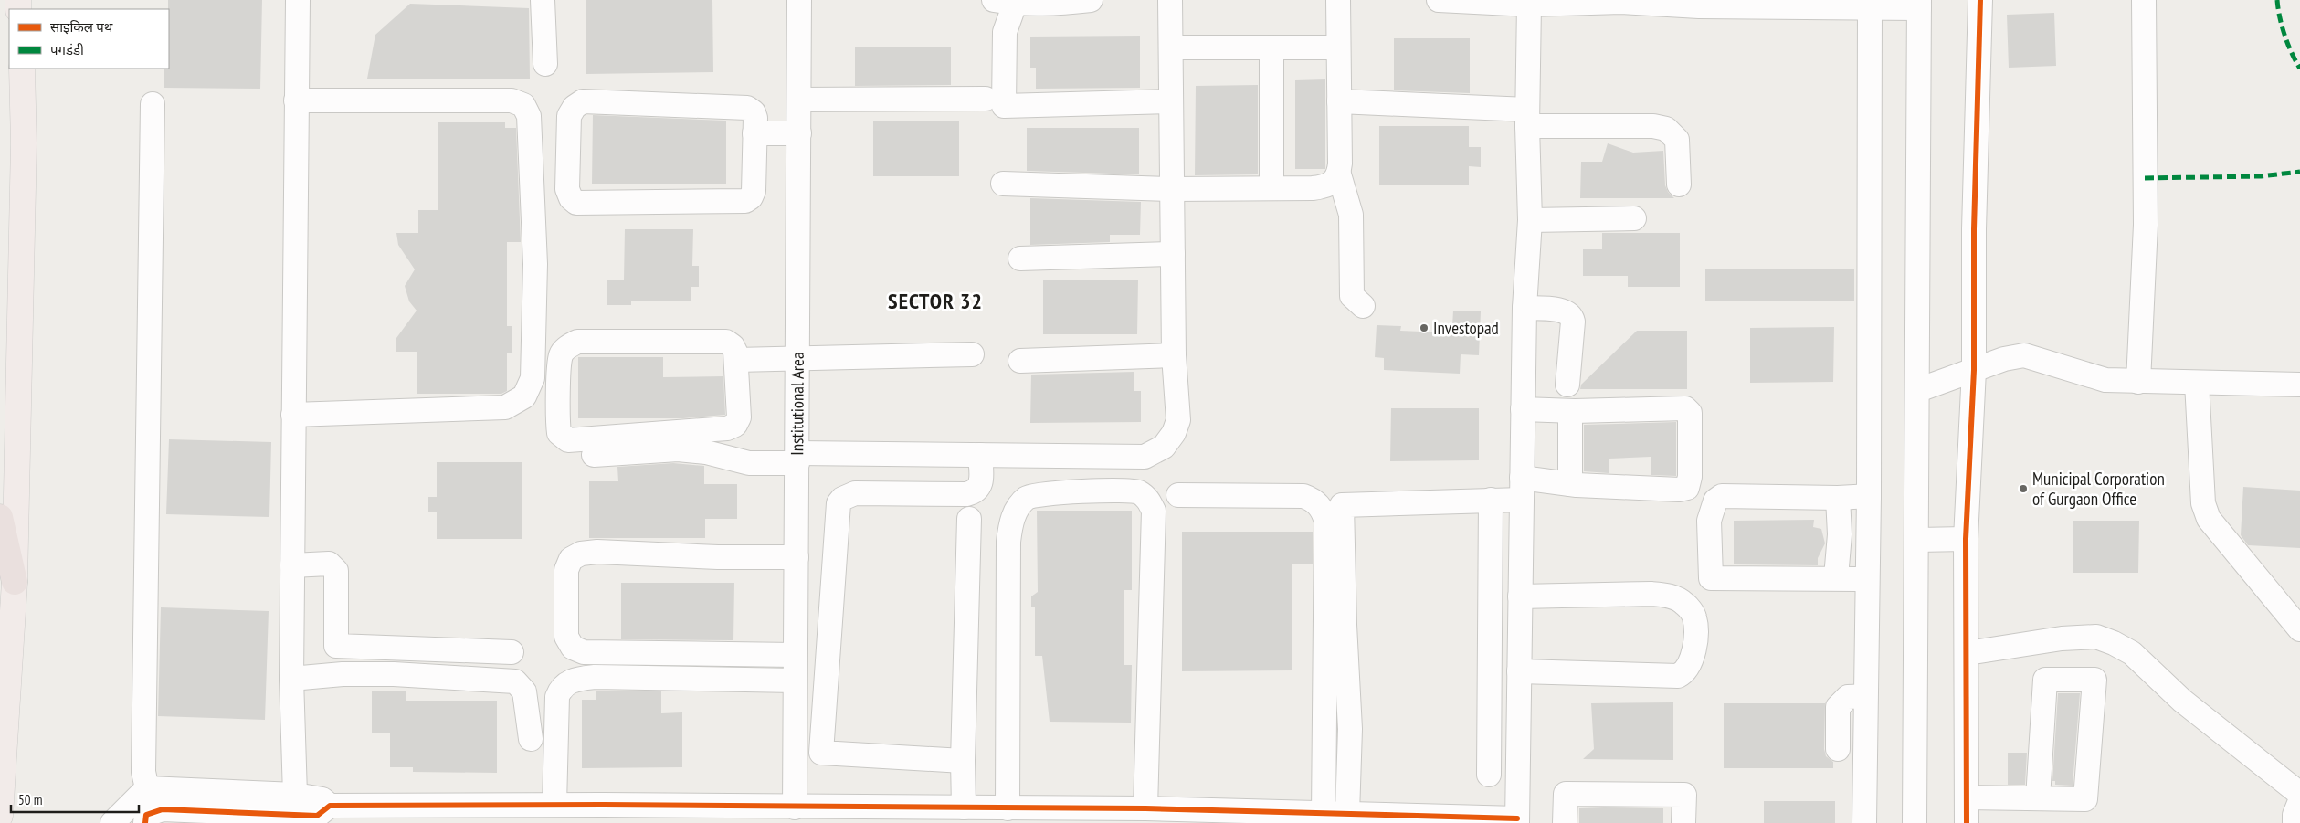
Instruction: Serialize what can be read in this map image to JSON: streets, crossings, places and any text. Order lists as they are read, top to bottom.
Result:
{
  "streets": {
    "street": ["Institutional Area"]
  },
  "districts": ["SECTOR 32"],
  "places": ["Investopad", "Municipal Corporation of Gurgaon Office"],
  "legend": ["साइकिल पथ", "पगडंडी"],
  "scale_bar": "50 m"
}
